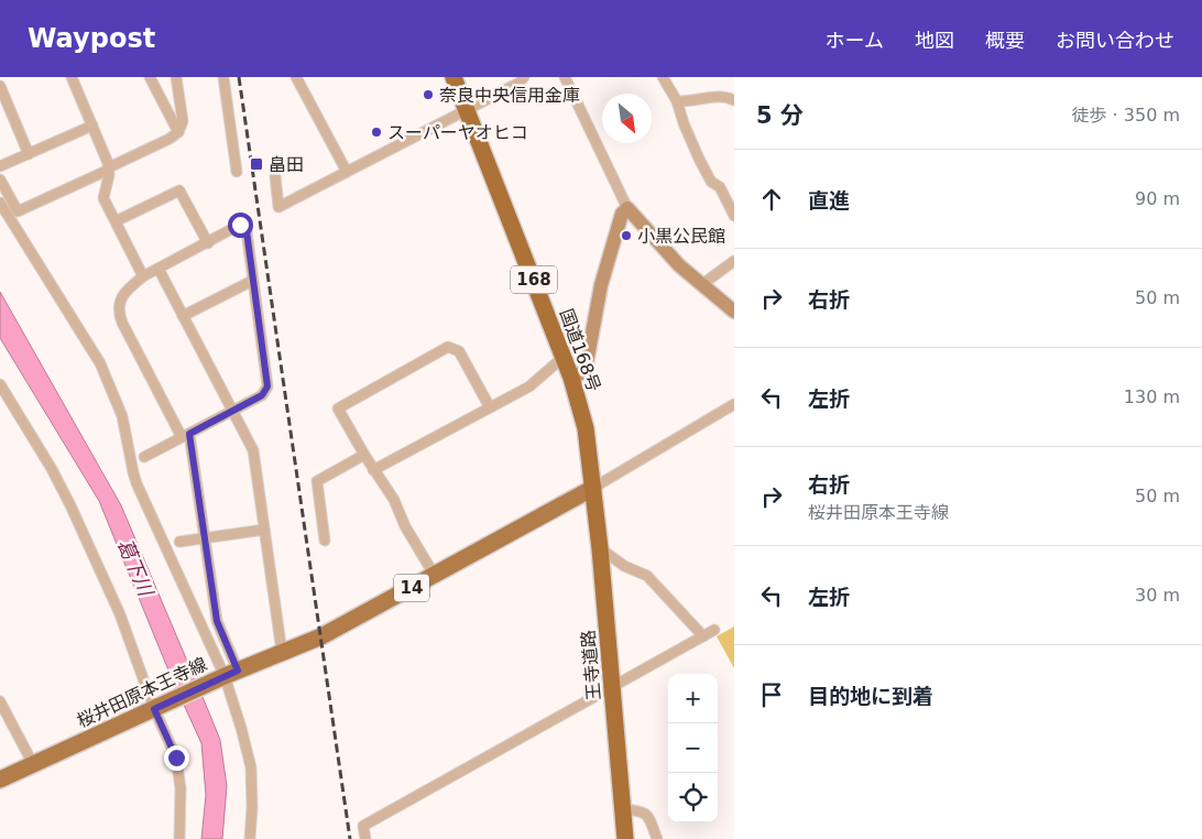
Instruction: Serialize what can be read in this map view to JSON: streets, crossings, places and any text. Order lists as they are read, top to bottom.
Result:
{
  "streets": {
    "highway": ["168", "国道168号", "王寺道路"],
    "main road": ["14", "桜井田原本王寺線"]
  },
  "crossings": [
    ["国道168号", "王寺道路"],
    ["国道168号", "桜井田原本王寺線"],
    ["王寺道路", "桜井田原本王寺線"]
  ],
  "water": ["葛下川"],
  "places": {
    "other": ["奈良中央信用金庫", "スーパーヤオヒコ", "小黒公民館"],
    "transit": ["畠田"]
  },
  "north": "bottom right",
  "page": {
    "header": "Waypost",
    "nav": [
      "ホーム",
      "地図",
      "概要",
      "お問い合わせ"
    ],
    "heading": ["5 分", "徒歩 · 350 m"],
    "list": [
      ["直進", "90 m"],
      ["右折", "50 m"],
      ["左折", "130 m"],
      ["右折", "桜井田原本王寺線", "50 m"],
      ["左折", "30 m"],
      "目的地に到着"
    ],
    "map_buttons": ["+", "−"]
  }
}
